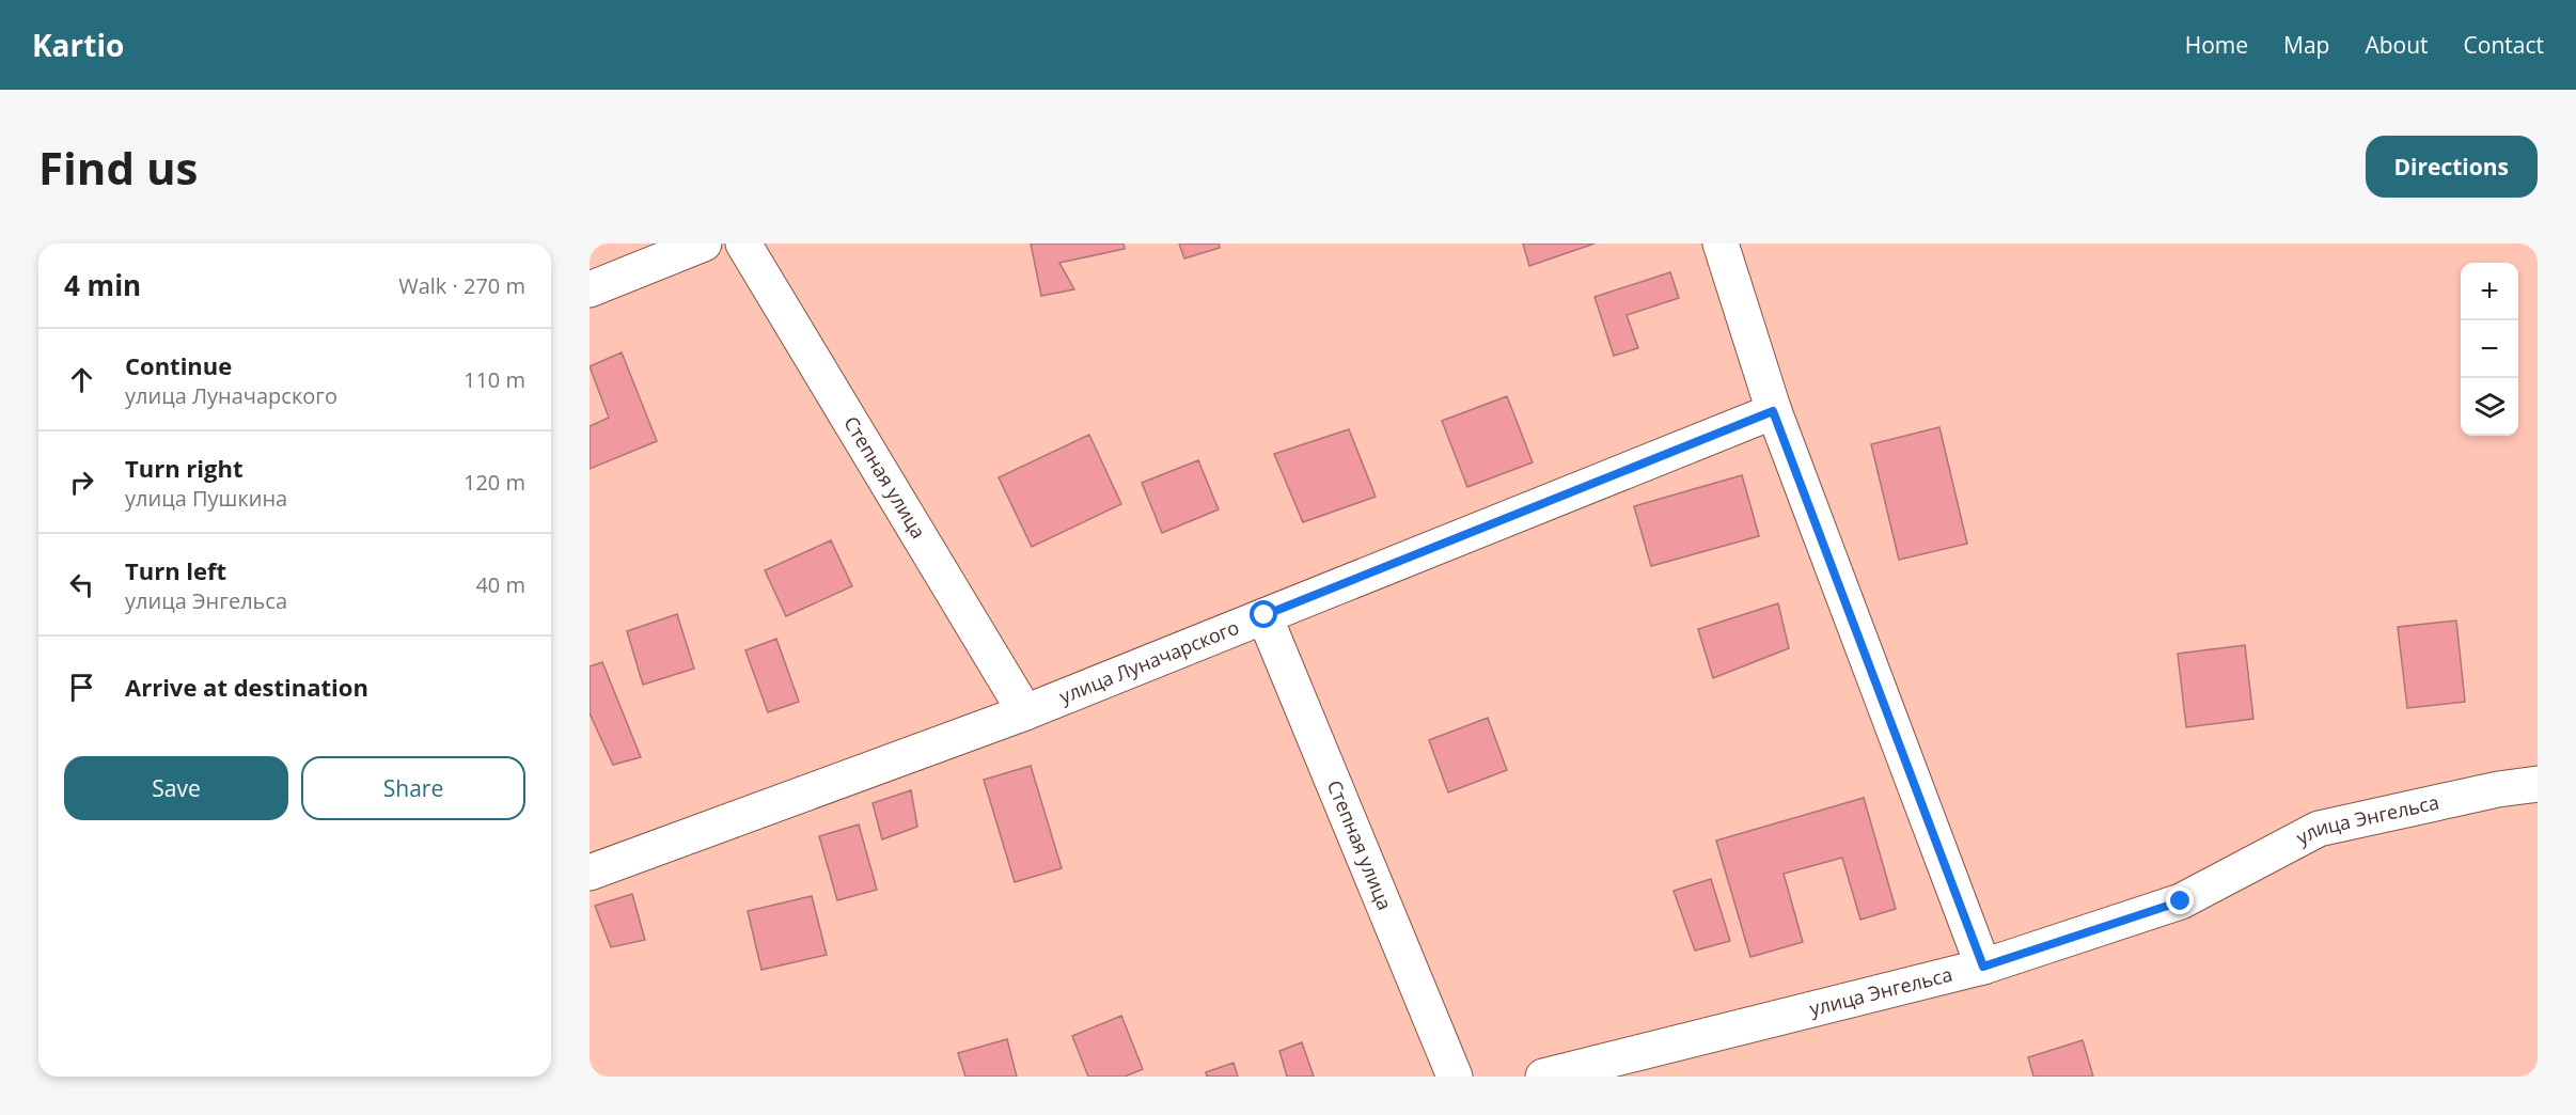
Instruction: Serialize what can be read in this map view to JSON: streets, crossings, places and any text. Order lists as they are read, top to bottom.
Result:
{
  "streets": {
    "street": ["Степная улица", "улица Луначарского", "улица Энгельса"]
  },
  "crossings": [
    ["Степная улица", "улица Луначарского"]
  ],
  "page": {
    "header": "Kartio",
    "nav": [
      "Home",
      "Map",
      "About",
      "Contact"
    ],
    "buttons": [
      "Directions",
      ["Save", "Share"]
    ],
    "title": "Find us",
    "heading": ["4 min", "Walk · 270 m"],
    "map_buttons": ["+", "−"],
    "list": [
      ["Continue", "улица Луначарского", "110 m"],
      ["Turn right", "улица Пушкина", "120 m"],
      ["Turn left", "улица Энгельса", "40 m"],
      "Arrive at destination"
    ]
  }
}
